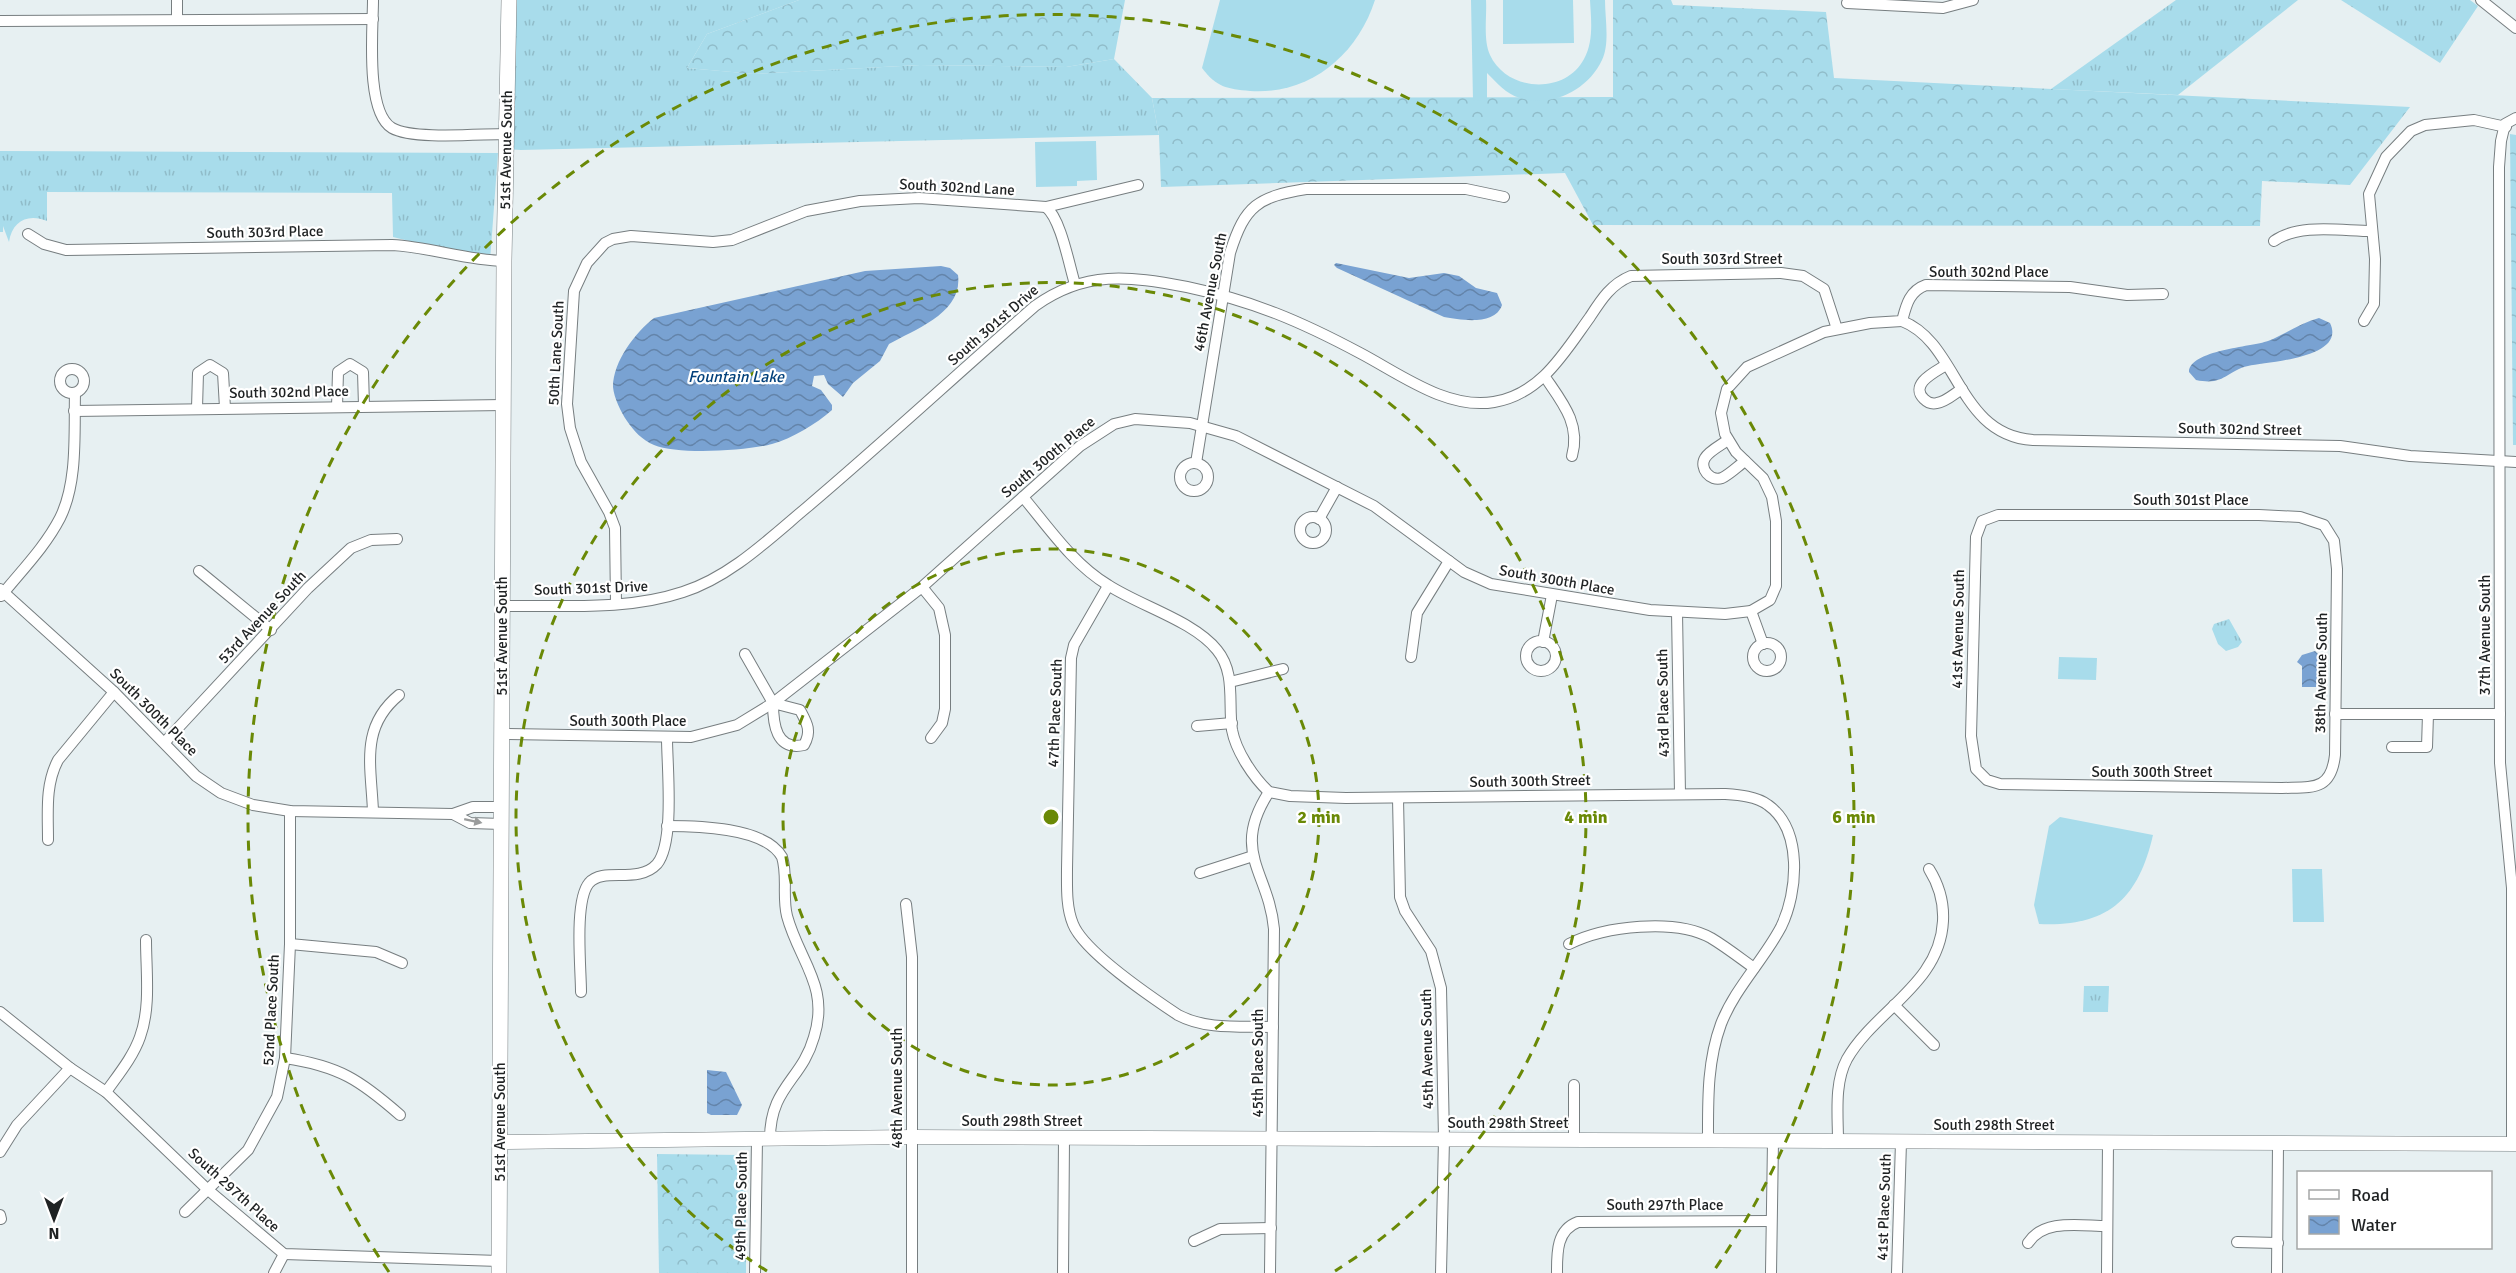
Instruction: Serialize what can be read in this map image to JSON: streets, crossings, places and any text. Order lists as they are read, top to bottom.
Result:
{
  "streets": {
    "main road": ["51st Avenue South"],
    "street": [
      "South 302nd Lane",
      "South 303rd Place",
      "South 303rd Street",
      "South 302nd Place",
      "46th Avenue South",
      "South 301st Drive",
      "50th Lane South",
      "South 302nd Street",
      "South 300th Place",
      "South 301st Place",
      "53rd Avenue South",
      "41st Avenue South",
      "37th Avenue South",
      "38th Avenue South",
      "43rd Place South",
      "47th Place South",
      "South 300th Street",
      "52nd Place South",
      "45th Avenue South",
      "45th Place South",
      "48th Avenue South",
      "South 298th Street",
      "South 297th Place",
      "49th Place South",
      "41st Place South"
    ]
  },
  "crossings": [
    ["51st Avenue South", "South 303rd Place"],
    ["51st Avenue South", "South 302nd Place"],
    ["51st Avenue South", "South 301st Drive"],
    ["51st Avenue South", "South 300th Place"],
    ["51st Avenue South", "South 298th Street"],
    ["51st Avenue South", "South 297th Place"],
    ["South 302nd Lane", "50th Lane South"],
    ["South 303rd Street", "South 301st Drive"],
    ["46th Avenue South", "South 301st Drive"],
    ["46th Avenue South", "South 300th Place"],
    ["South 301st Drive", "50th Lane South"],
    ["South 302nd Street", "37th Avenue South"],
    ["South 300th Place", "53rd Avenue South"],
    ["South 300th Place", "43rd Place South"],
    ["South 300th Place", "52nd Place South"],
    ["South 301st Place", "41st Avenue South"],
    ["South 301st Place", "38th Avenue South"],
    ["41st Avenue South", "South 300th Street"],
    ["37th Avenue South", "South 298th Street"],
    ["38th Avenue South", "South 300th Street"],
    ["43rd Place South", "South 300th Street"],
    ["47th Place South", "45th Place South"],
    ["South 300th Street", "45th Avenue South"],
    ["South 300th Street", "45th Place South"],
    ["52nd Place South", "South 297th Place"],
    ["45th Avenue South", "South 298th Street"],
    ["45th Place South", "South 298th Street"],
    ["48th Avenue South", "South 298th Street"],
    ["South 298th Street", "49th Place South"],
    ["South 298th Street", "41st Place South"]
  ],
  "water": ["Fountain Lake"],
  "legend": ["Road", "Water"],
  "north": "bottom",
  "rings": ["2 min", "4 min", "6 min"]
}
